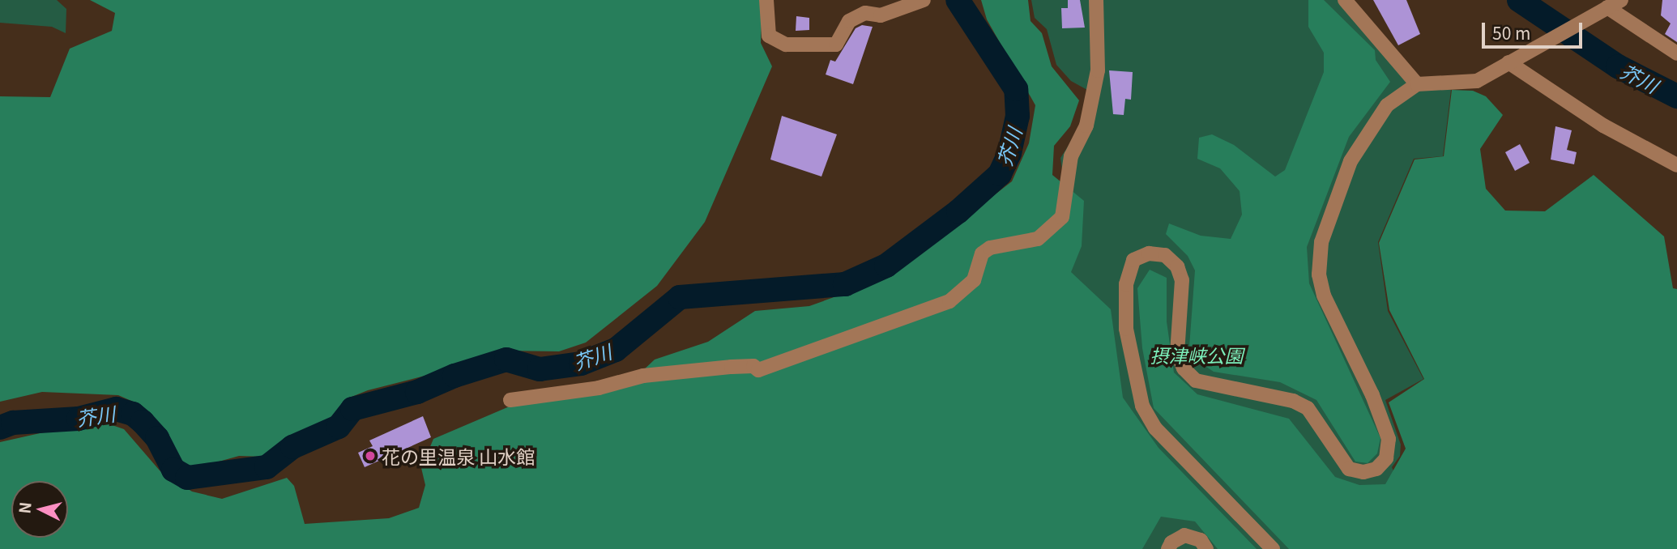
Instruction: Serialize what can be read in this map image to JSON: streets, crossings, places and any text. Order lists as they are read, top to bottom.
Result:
{
  "water": ["芥川"],
  "parks": ["摂津峡公園"],
  "places": ["花の里温泉 山水館"],
  "scale_bar": "50 m",
  "north": "left"
}
